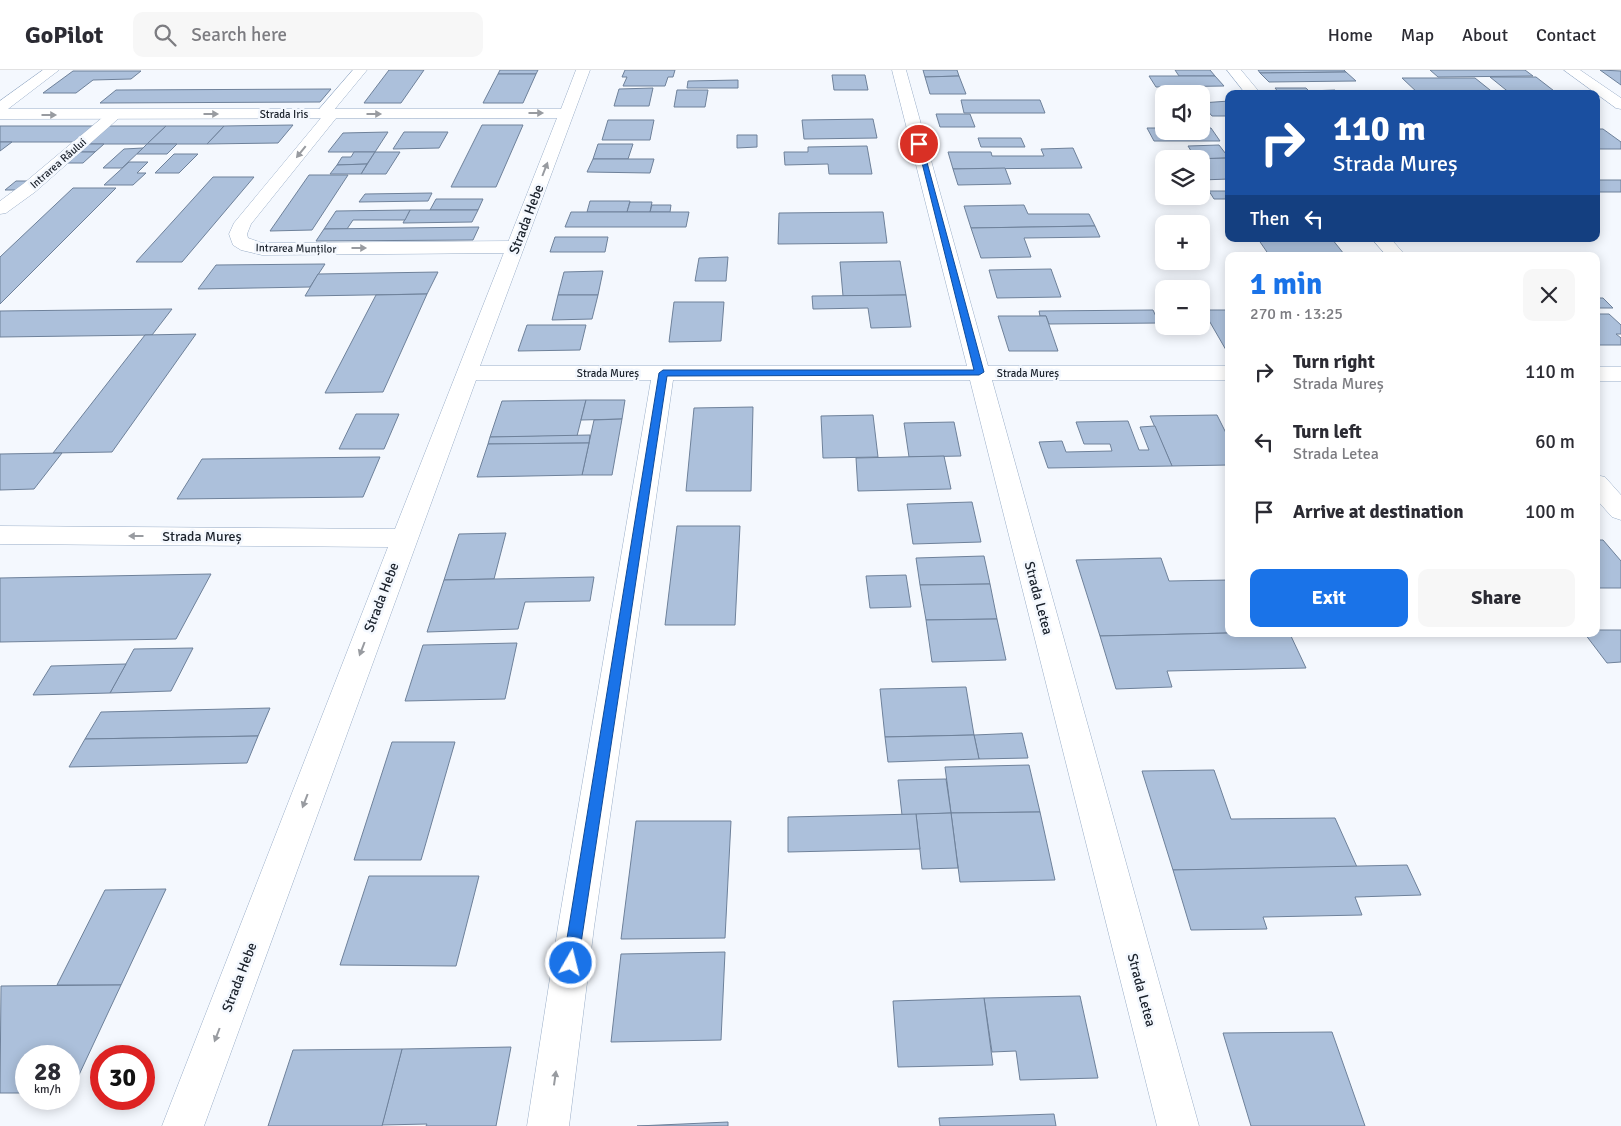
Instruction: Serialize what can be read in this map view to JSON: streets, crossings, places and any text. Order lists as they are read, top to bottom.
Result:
{
  "streets": {
    "street": [
      "Strada Iris",
      "Intrarea Râului",
      "Strada Hebe",
      "Intrarea Munților",
      "Strada Mureș",
      "Strada Letea"
    ]
  },
  "crossings": [
    ["Strada Iris", "Intrarea Râului"],
    ["Strada Iris", "Strada Hebe"],
    ["Strada Iris", "Intrarea Munților"],
    ["Strada Hebe", "Intrarea Munților"],
    ["Strada Hebe", "Strada Mureș"],
    ["Strada Mureș", "Strada Letea"]
  ],
  "one_way": ["Strada Iris"],
  "page": {
    "header": "GoPilot",
    "search": "Search here",
    "nav": [
      "Home",
      "Map",
      "About",
      "Contact"
    ],
    "map_buttons": ["+", "−"],
    "turn": ["110 m", "Strada Mureș"],
    "then": "Then",
    "heading": ["1 min", "270 m · 13:25"],
    "list": [
      {
        "name": "Turn right",
        "note": "Strada Mureș",
        "value": "110 m"
      },
      {
        "name": "Turn left",
        "note": "Strada Letea",
        "value": "60 m"
      },
      {
        "name": "Arrive at destination",
        "value": "100 m"
      }
    ],
    "buttons": ["Exit", "Share"],
    "speed": "28 km/h",
    "limit": "30"
  }
}
